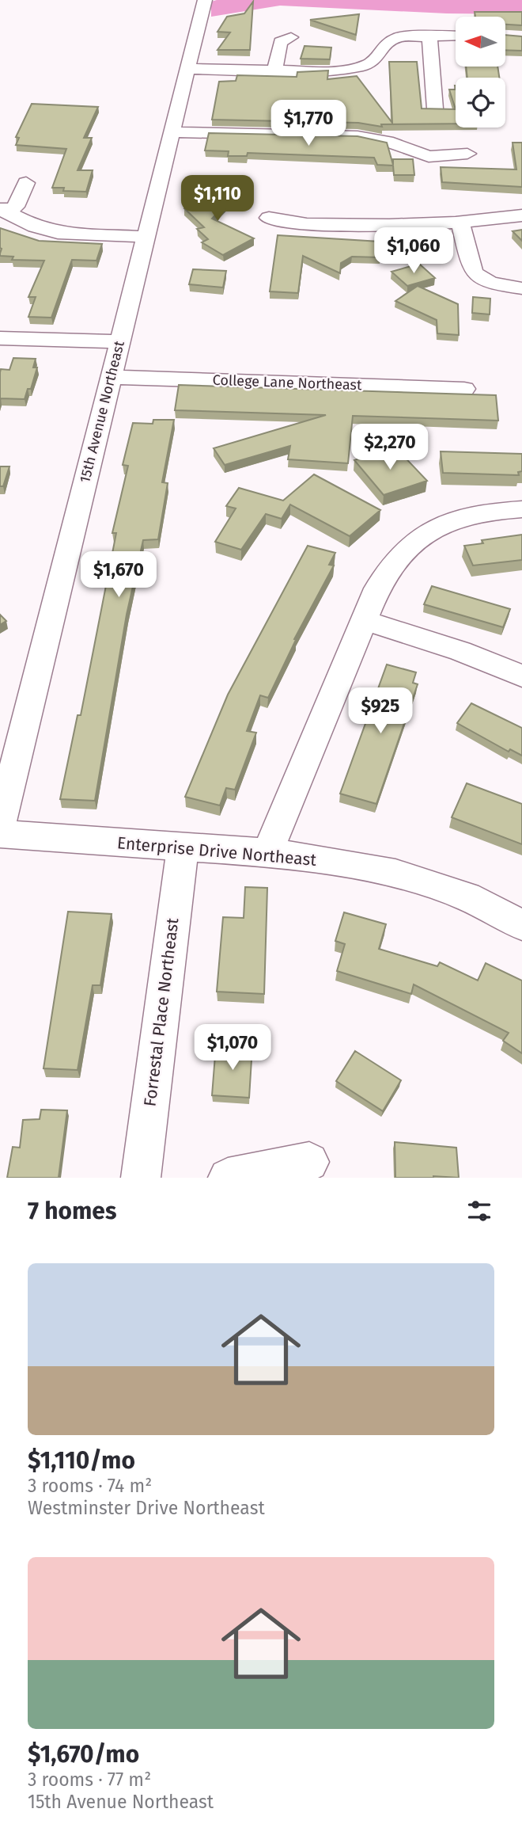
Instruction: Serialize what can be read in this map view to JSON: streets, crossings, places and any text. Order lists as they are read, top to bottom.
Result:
{
  "streets": {
    "street": [
      "College Lane Northeast",
      "15th Avenue Northeast",
      "Enterprise Drive Northeast",
      "Forrestal Place Northeast"
    ]
  },
  "crossings": [
    ["College Lane Northeast", "15th Avenue Northeast"],
    ["15th Avenue Northeast", "Enterprise Drive Northeast"],
    ["Enterprise Drive Northeast", "Forrestal Place Northeast"]
  ],
  "north": "left",
  "page": {
    "price": [
      "$1,770",
      "$1,110",
      "$1,060",
      "$2,270",
      "$1,670",
      "$925",
      "$1,070"
    ],
    "heading": "7 homes",
    "list": [
      {
        "name": "$1,110/mo",
        "note": "3 rooms · 74 m² · Westminster Drive Northeast"
      },
      {
        "name": "$1,670/mo",
        "note": "3 rooms · 77 m² · 15th Avenue Northeast"
      }
    ]
  }
}
